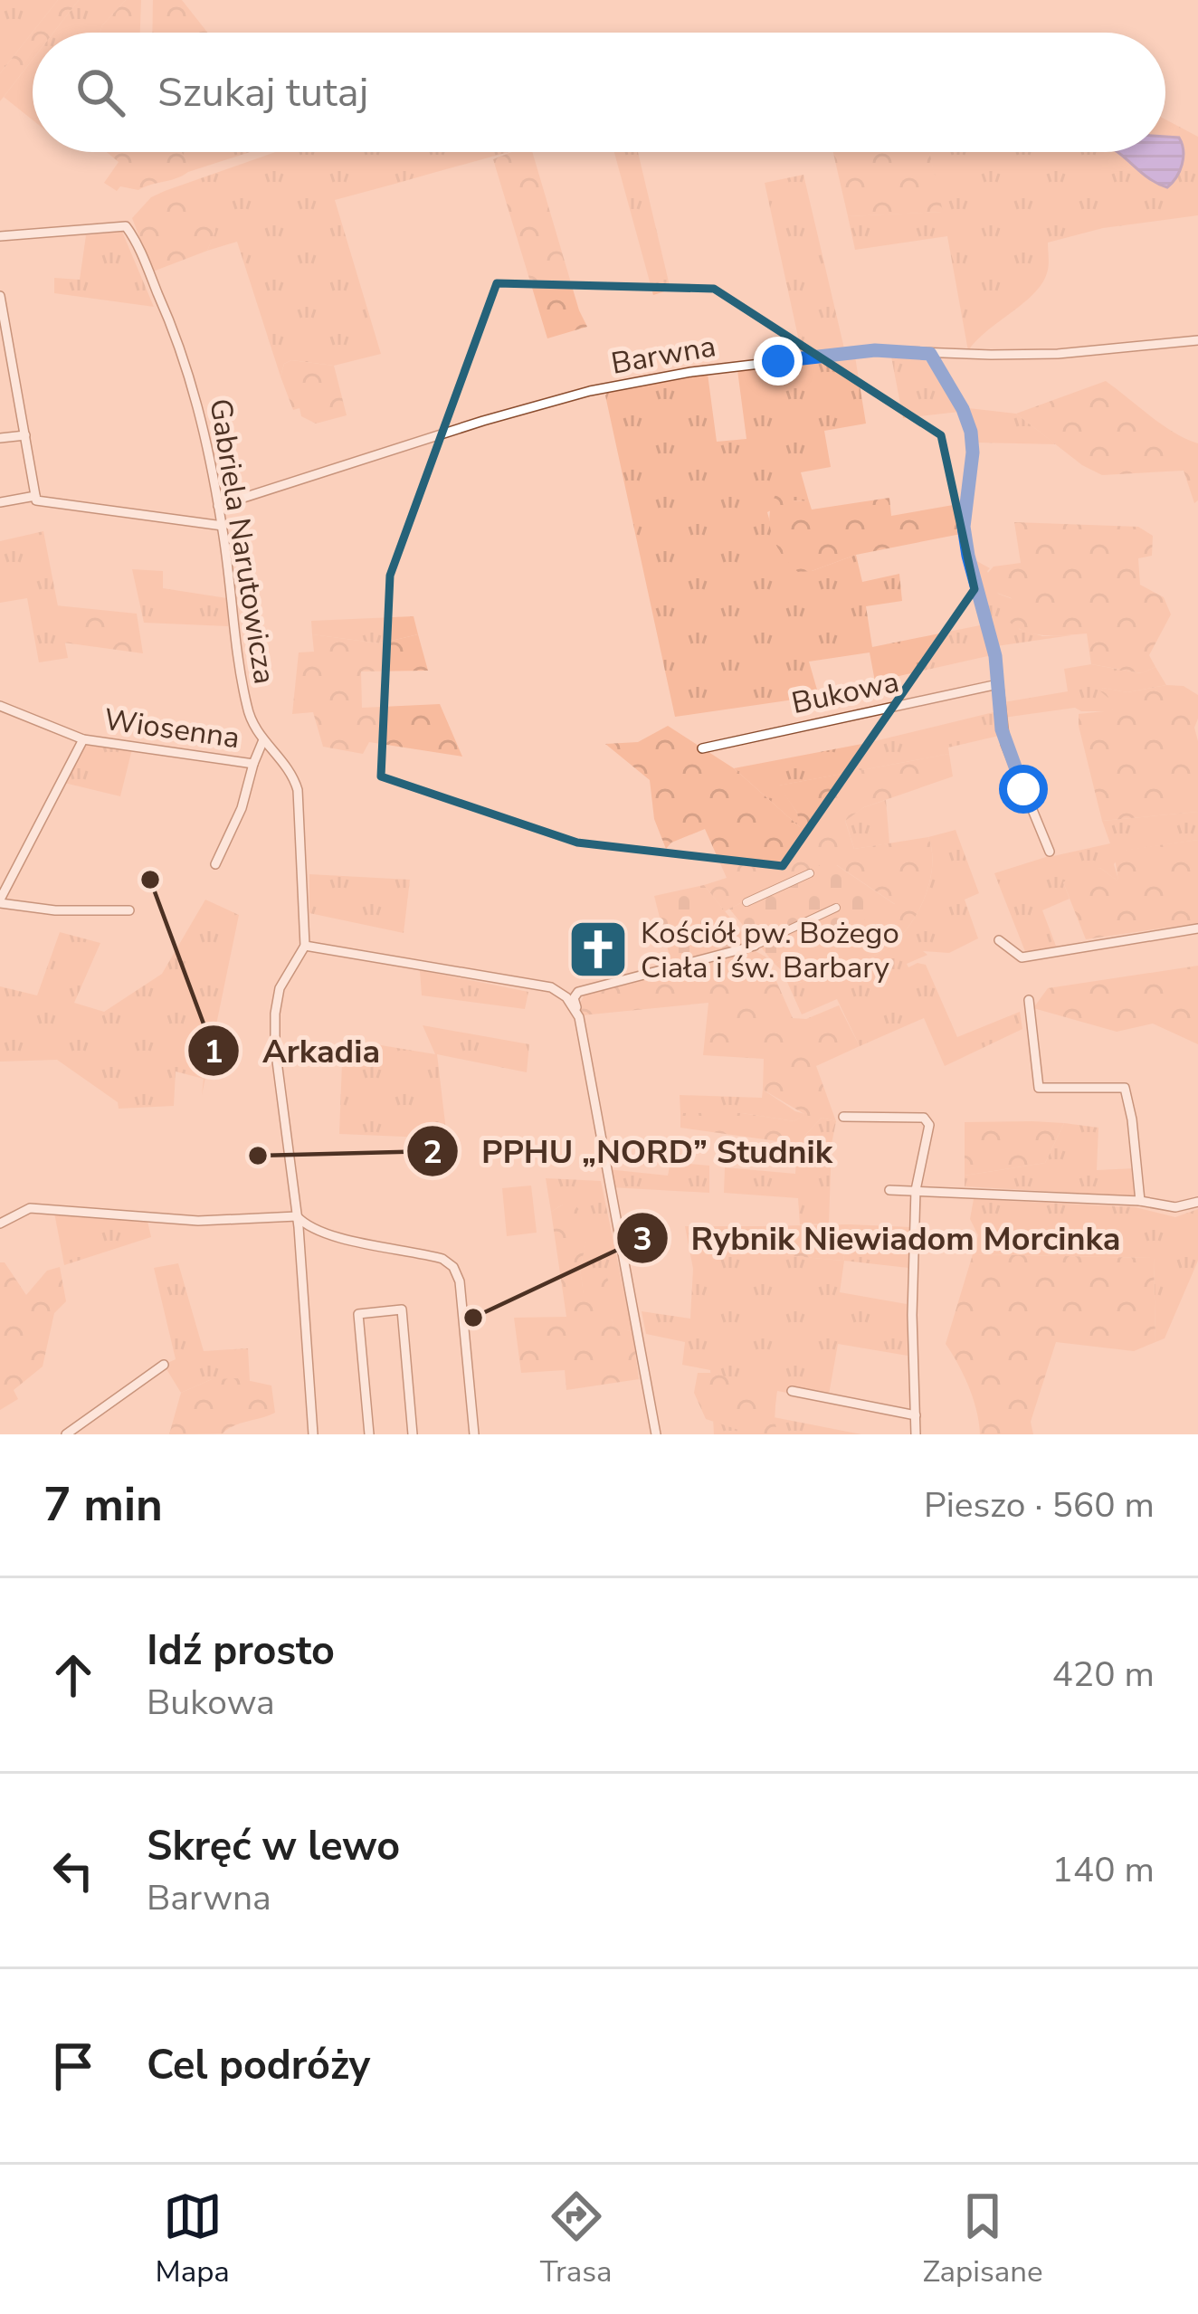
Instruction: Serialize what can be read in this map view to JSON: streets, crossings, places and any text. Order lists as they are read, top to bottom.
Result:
{
  "streets": {
    "street": [
      "Barwna",
      "Gabriela Narutowicza",
      "Bukowa",
      "Wiosenna"
    ]
  },
  "crossings": [
    ["Barwna", "Gabriela Narutowicza"],
    ["Gabriela Narutowicza", "Wiosenna"]
  ],
  "places": {
    "other": ["Arkadia", "PPHU „NORD” Studnik", "Rybnik Niewiadom Morcinka"],
    "church": ["Kościół pw. Bożego Ciała i św. Barbary"]
  },
  "page": {
    "search": "Szukaj tutaj",
    "heading": ["7 min", "Pieszo · 560 m"],
    "list": [
      ["Idź prosto", "Bukowa", "420 m"],
      ["Skręć w lewo", "Barwna", "140 m"],
      "Cel podróży"
    ],
    "nav": ["Mapa", "Trasa", "Zapisane"]
  }
}
